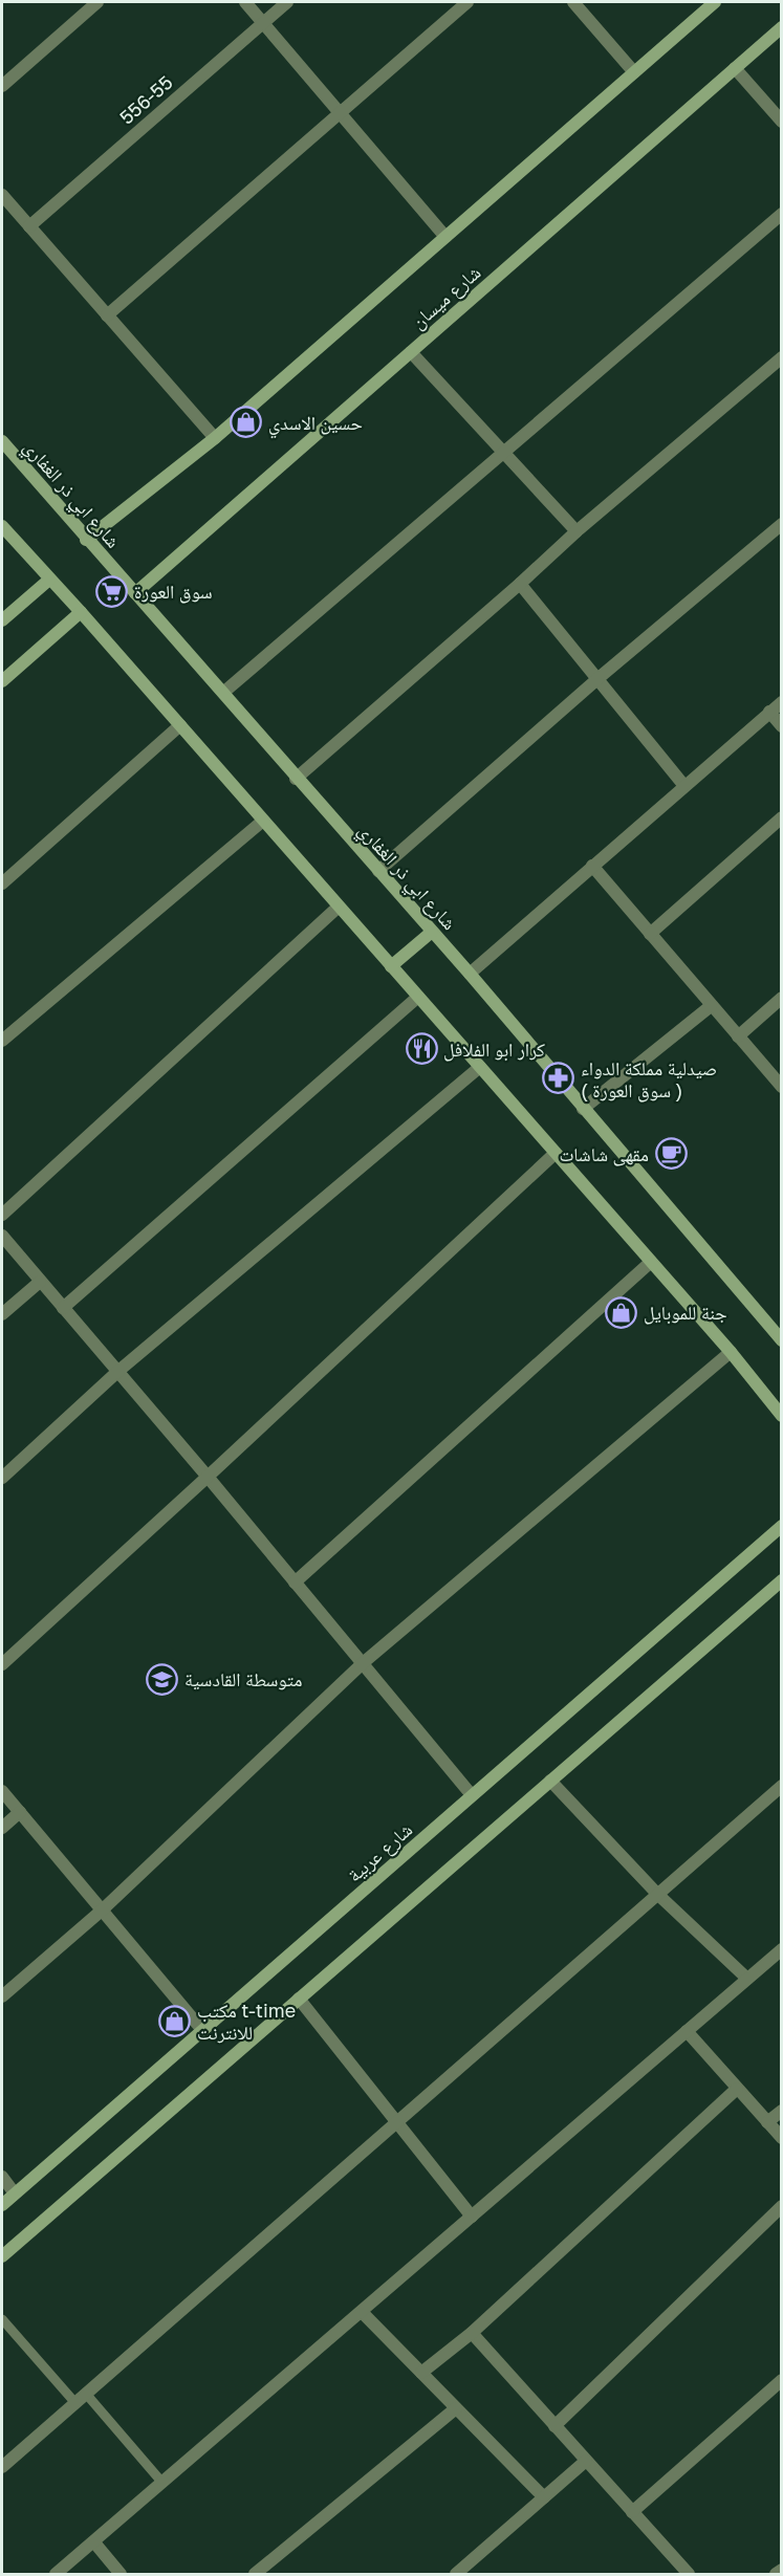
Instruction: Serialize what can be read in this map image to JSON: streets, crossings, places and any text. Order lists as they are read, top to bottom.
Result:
{
  "streets": {
    "main road": ["شارع ميسان", "شارع ابي ذر الغفاري", "شارع عربية"],
    "street": ["556-55"]
  },
  "crossings": [
    ["شارع ميسان", "شارع ابي ذر الغفاري"]
  ],
  "places": {
    "shop": ["حسين الاسدي", "جنة للموبايل", "مكتب t-time للانترنت"],
    "supermarket": ["سوق العورة"],
    "restaurant": ["كرار ابو الفلافل"],
    "pharmacy": ["صيدلية مملكة الدواء ( سوق العورة )"],
    "cafe": ["مقهى شاشات"],
    "school or university": ["متوسطة القادسية"]
  }
}
